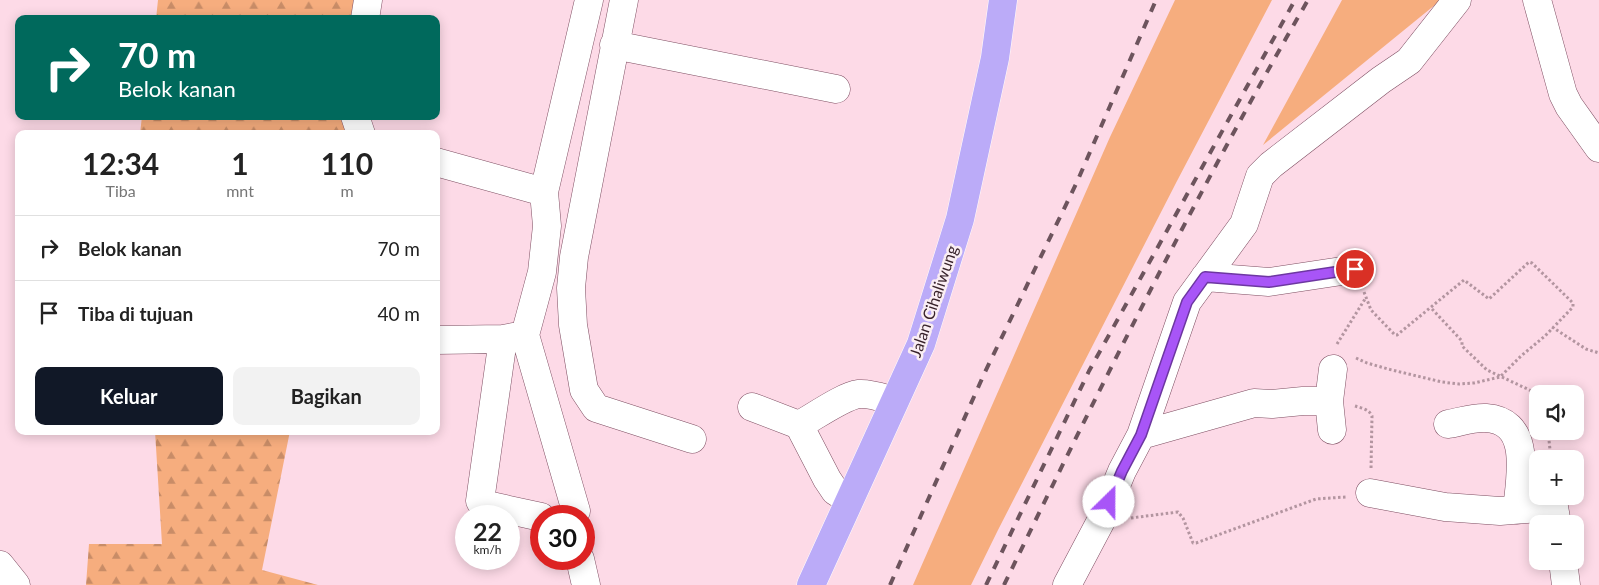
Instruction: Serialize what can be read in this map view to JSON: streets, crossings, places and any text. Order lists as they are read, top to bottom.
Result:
{
  "streets": {
    "highway": ["Jalan Cihaliwung"]
  },
  "page": {
    "turn": ["70 m", "Belok kanan"],
    "eta": [
      "12:34",
      "Tiba",
      "1",
      "mnt",
      "110",
      "m"
    ],
    "list": [
      {
        "name": "Belok kanan",
        "value": "70 m"
      },
      {
        "name": "Tiba di tujuan",
        "value": "40 m"
      }
    ],
    "buttons": ["Keluar", "Bagikan"],
    "map_buttons": ["+", "−"],
    "speed": "22 km/h",
    "limit": "30"
  }
}
